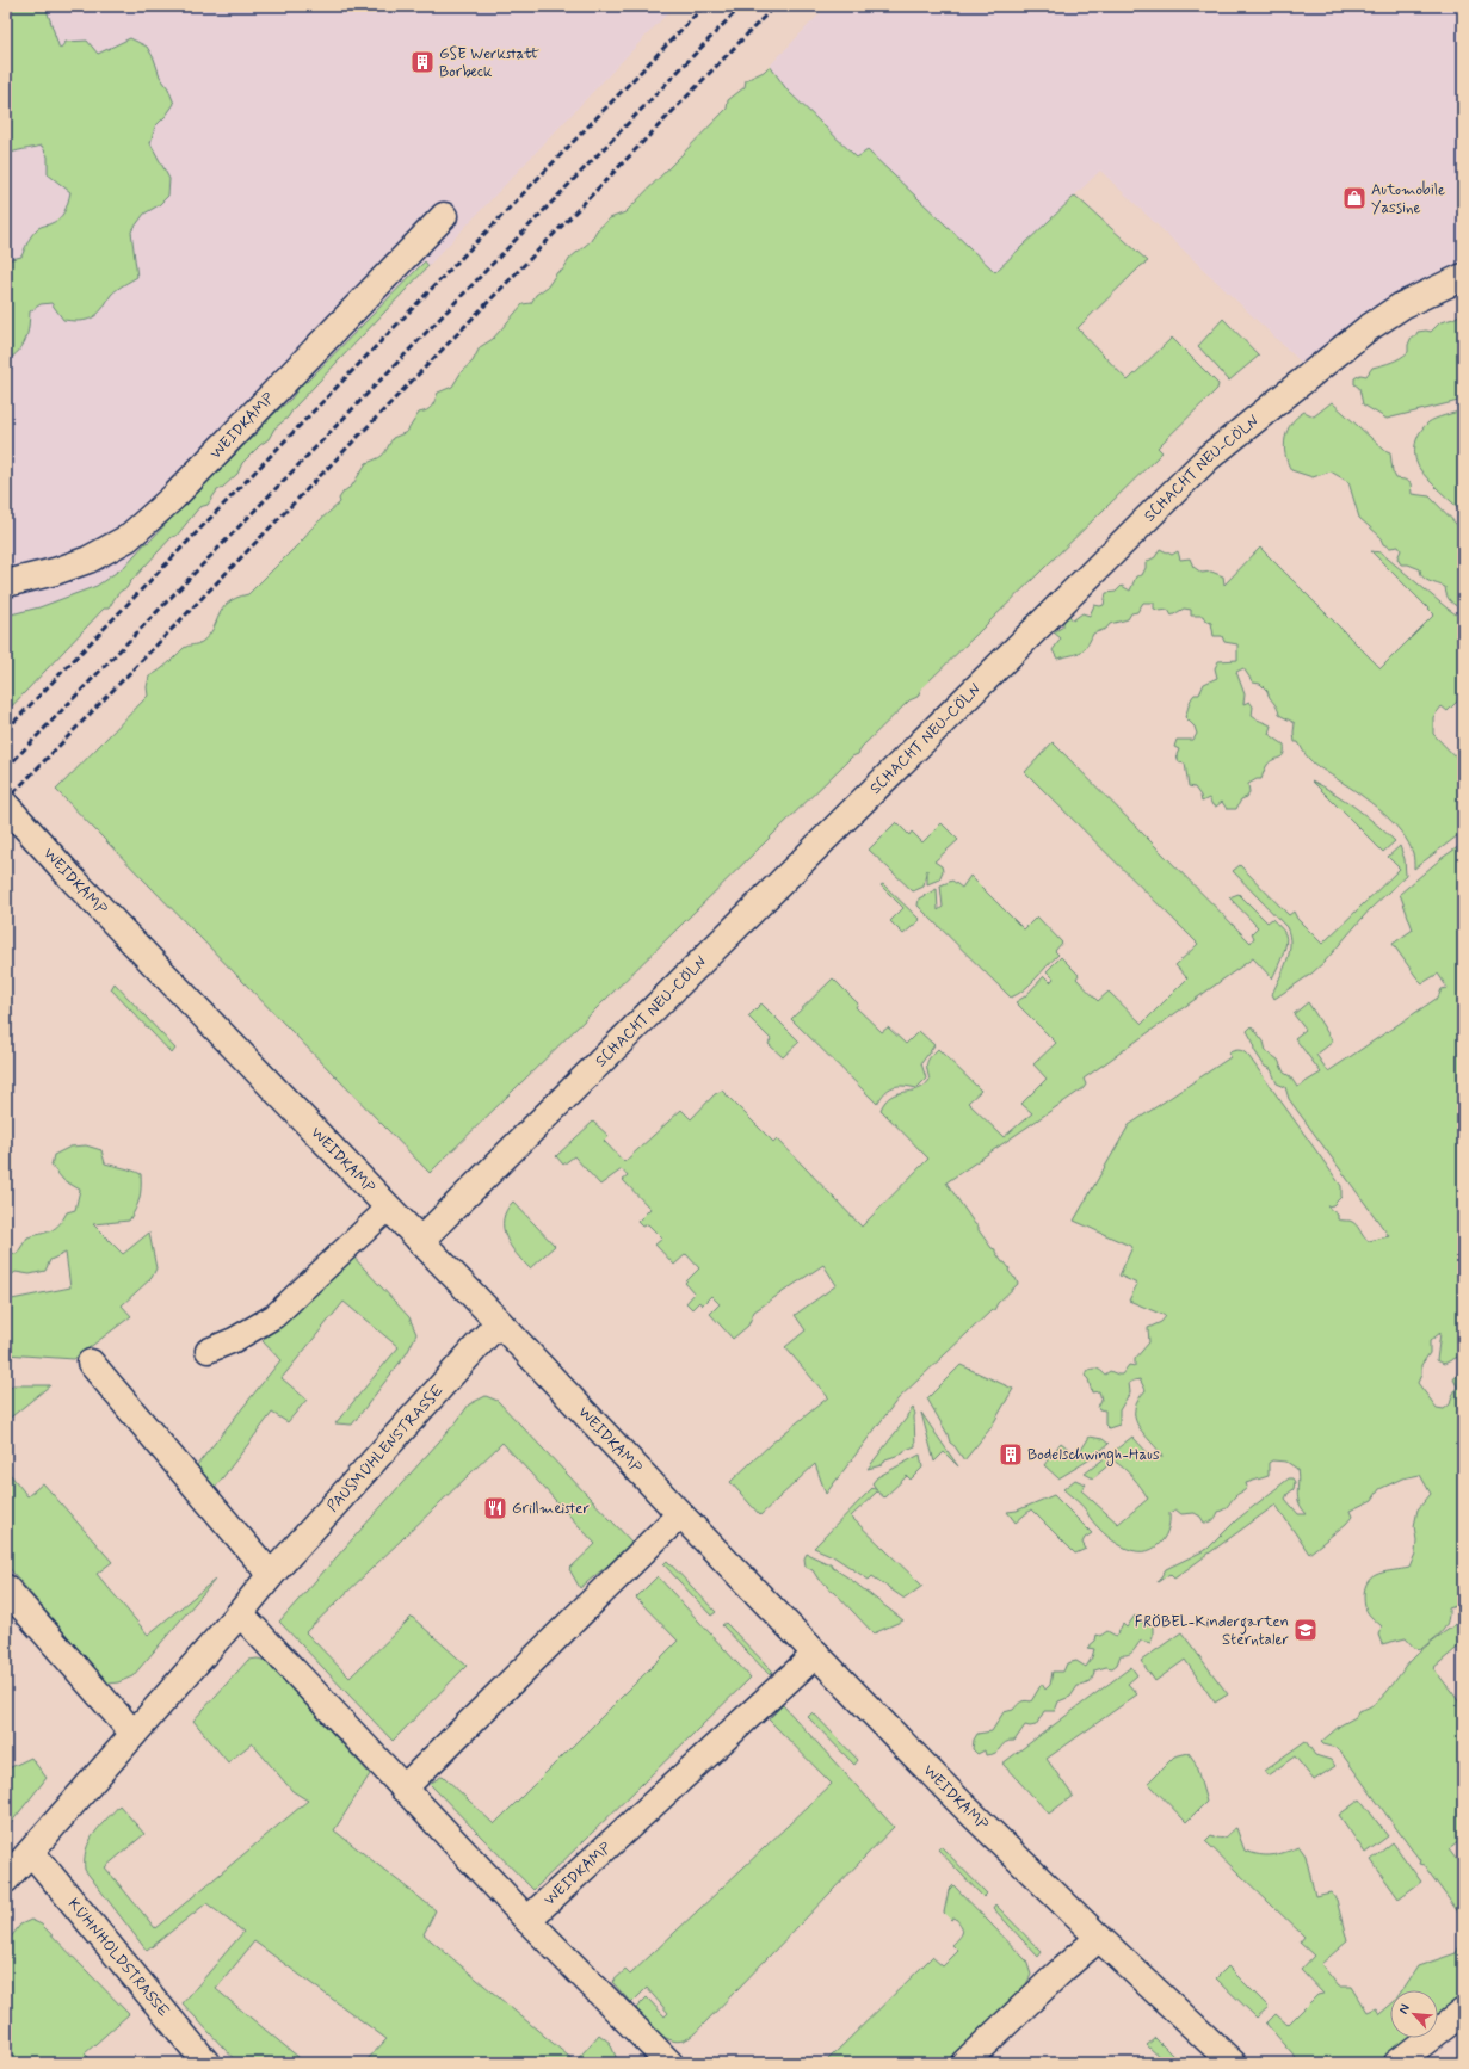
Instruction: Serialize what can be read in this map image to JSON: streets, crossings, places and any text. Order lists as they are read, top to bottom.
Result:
{
  "streets": {
    "street": [
      "WEIDKAMP",
      "SCHACHT NEU-CÖLN",
      "PAUSMÜHLENSTRASSE",
      "KÜHNHOLDSTRASSE"
    ]
  },
  "crossings": [
    ["WEIDKAMP", "SCHACHT NEU-CÖLN"],
    ["WEIDKAMP", "PAUSMÜHLENSTRASSE"],
    ["PAUSMÜHLENSTRASSE", "KÜHNHOLDSTRASSE"]
  ],
  "places": {
    "building": ["GSE Werkstatt Borbeck", "Bodelschwingh-Haus"],
    "shop": ["Automobile Yassine"],
    "restaurant": ["Grillmeister"],
    "school or university": ["FRÖBEL-Kindergarten Sterntaler"]
  },
  "north": "top left"
}
